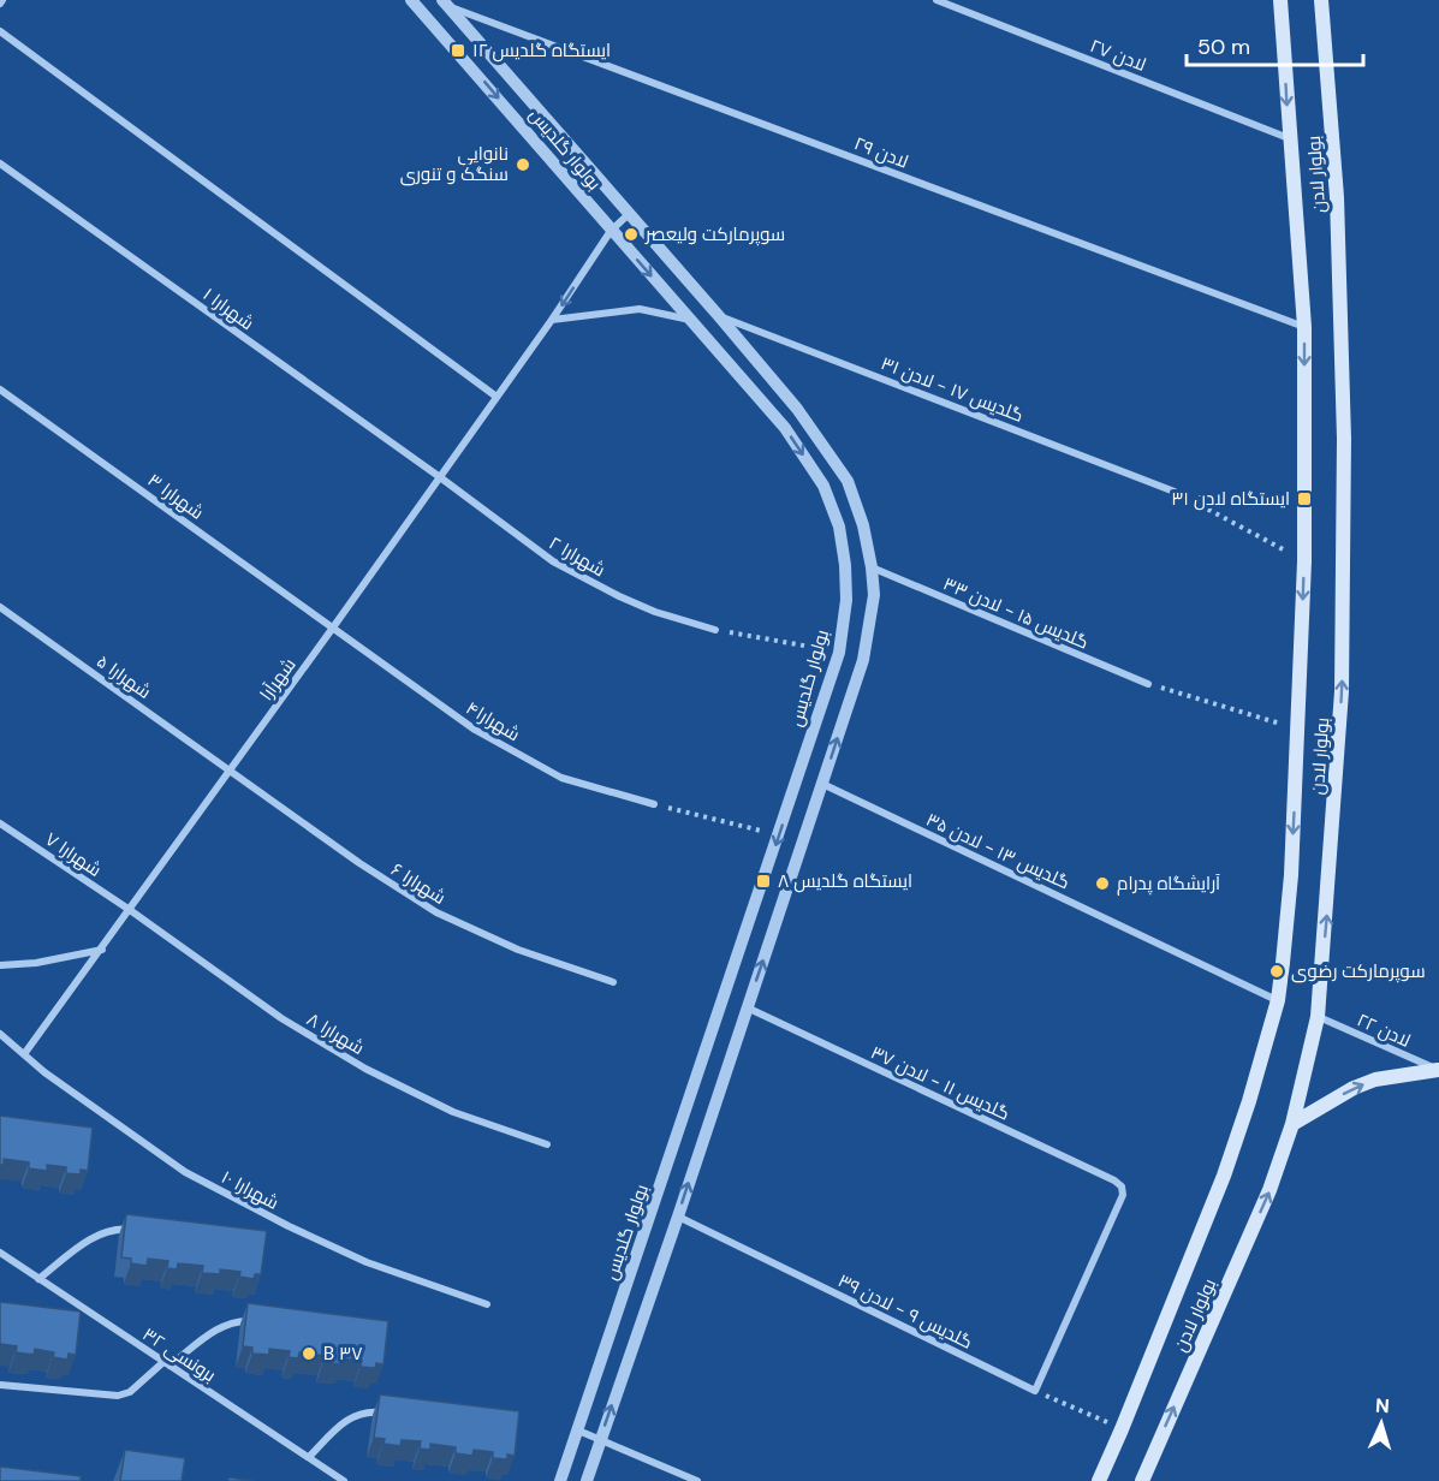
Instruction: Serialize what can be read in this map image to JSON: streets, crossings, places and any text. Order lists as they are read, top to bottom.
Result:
{
  "streets": {
    "main road": ["بولوار لادن"],
    "street": [
      "لادن ۲۷",
      "بولوار گلدیس",
      "لادن ۲۹",
      "شهرارا ۱",
      "گلدیس ۱۷ - لادن ۳۱",
      "شهرارا ۳",
      "شهرارا ۲",
      "گلدیس ۱۵ - لادن ۳۳",
      "شهرارا ۵",
      "شهرآرا",
      "شهرارا۴",
      "گلدیس ۱۳ - لادن ۳۵",
      "شهرارا ۷",
      "شهرارا ۶",
      "لادن ۲۲",
      "شهرارا ۸",
      "گلدیس ۱۱ - لادن ۳۷",
      "شهرارا ۱۰",
      "گلدیس ۹ - لادن ۳۹",
      "برونسی ۳۲"
    ]
  },
  "crossings": [
    ["لادن ۲۷", "بولوار لادن"],
    ["بولوار گلدیس", "لادن ۲۹"],
    ["بولوار گلدیس", "گلدیس ۱۷ - لادن ۳۱"],
    ["بولوار گلدیس", "گلدیس ۱۵ - لادن ۳۳"],
    ["بولوار گلدیس", "شهرآرا"],
    ["بولوار گلدیس", "گلدیس ۱۳ - لادن ۳۵"],
    ["بولوار گلدیس", "گلدیس ۱۱ - لادن ۳۷"],
    ["بولوار گلدیس", "گلدیس ۹ - لادن ۳۹"],
    ["لادن ۲۹", "بولوار لادن"],
    ["بولوار لادن", "گلدیس ۱۳ - لادن ۳۵"],
    ["بولوار لادن", "لادن ۲۲"],
    ["شهرارا ۱", "شهرارا ۲"],
    ["شهرارا ۱", "شهرآرا"],
    ["شهرارا ۳", "شهرآرا"],
    ["شهرارا ۳", "شهرارا۴"],
    ["شهرارا ۲", "شهرآرا"],
    ["شهرارا ۵", "شهرآرا"],
    ["شهرارا ۵", "شهرارا ۶"],
    ["شهرآرا", "شهرارا۴"],
    ["شهرآرا", "شهرارا ۷"],
    ["شهرآرا", "شهرارا ۶"],
    ["شهرآرا", "شهرارا ۸"],
    ["شهرآرا", "شهرارا ۱۰"],
    ["شهرارا ۷", "شهرارا ۸"],
    ["گلدیس ۱۱ - لادن ۳۷", "گلدیس ۹ - لادن ۳۹"]
  ],
  "places": {
    "transit": ["ایستگاه گلدیس ۱۲", "ایستگاه لادن ۳۱", "ایستگاه گلدیس ۸"],
    "other": [
      "نانوایی سنگک و تنوری",
      "سوپرمارکت ولیعصر",
      "آرایشگاه پدرام",
      "سوپرمارکت رضوی",
      "B ۳۷"
    ]
  },
  "scale_bar": "50 m",
  "north": "top"
}
